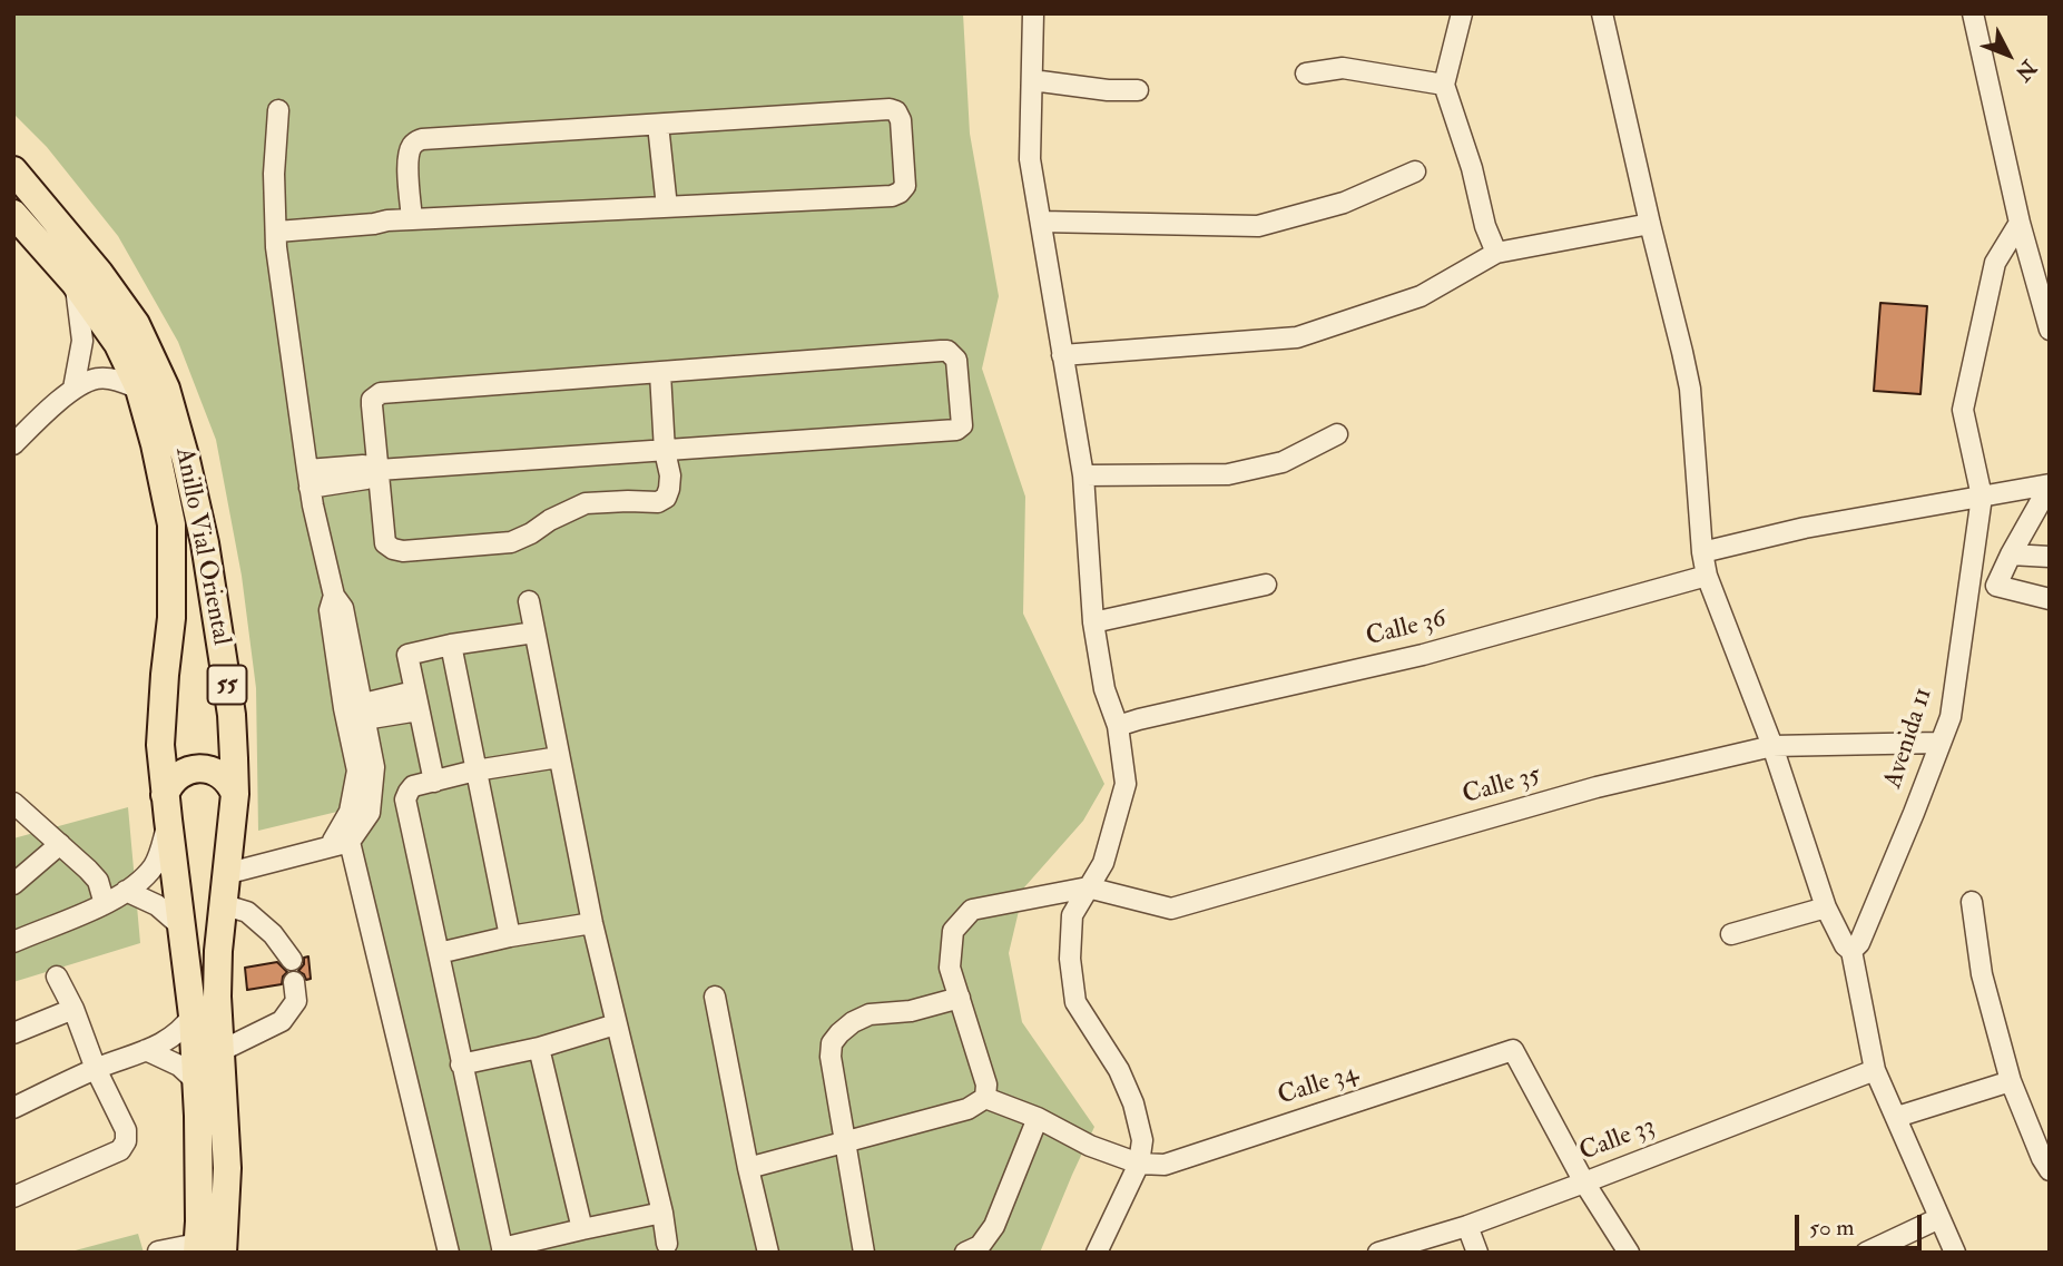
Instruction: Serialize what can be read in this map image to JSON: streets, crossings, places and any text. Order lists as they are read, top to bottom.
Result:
{
  "streets": {
    "highway": ["Anillo Vial Oriental", "55"],
    "street": [
      "Calle 36",
      "Avenida 11",
      "Calle 35",
      "Calle 34",
      "Calle 33"
    ]
  },
  "crossings": [
    ["Avenida 11", "Calle 35"],
    ["Calle 34", "Calle 33"]
  ],
  "scale_bar": "50 m",
  "north": "bottom right"
}
